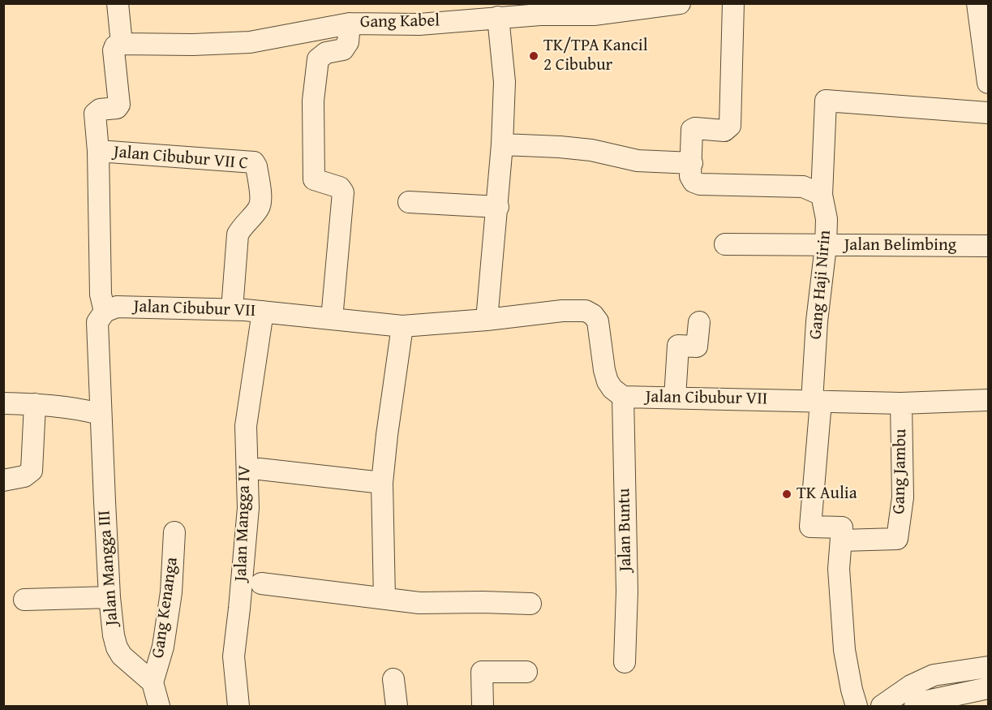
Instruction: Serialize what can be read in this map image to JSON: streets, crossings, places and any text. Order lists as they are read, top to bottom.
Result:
{
  "streets": {
    "street": [
      "Gang Kabel",
      "Jalan Cibubur VII C",
      "Jalan Belimbing",
      "Gang Haji Nirin",
      "Jalan Cibubur VII",
      "Gang Jambu",
      "Jalan Mangga IV",
      "Jalan Buntu",
      "Jalan Mangga III",
      "Gang Kenanga"
    ]
  },
  "crossings": [
    ["Jalan Cibubur VII C", "Jalan Cibubur VII"],
    ["Jalan Belimbing", "Gang Haji Nirin"],
    ["Gang Haji Nirin", "Jalan Cibubur VII"],
    ["Gang Haji Nirin", "Gang Jambu"],
    ["Jalan Cibubur VII", "Gang Jambu"],
    ["Jalan Cibubur VII", "Jalan Mangga IV"],
    ["Jalan Cibubur VII", "Jalan Buntu"],
    ["Jalan Mangga III", "Gang Kenanga"]
  ],
  "places": ["TK/TPA Kancil 2 Cibubur", "TK Aulia"]
}
